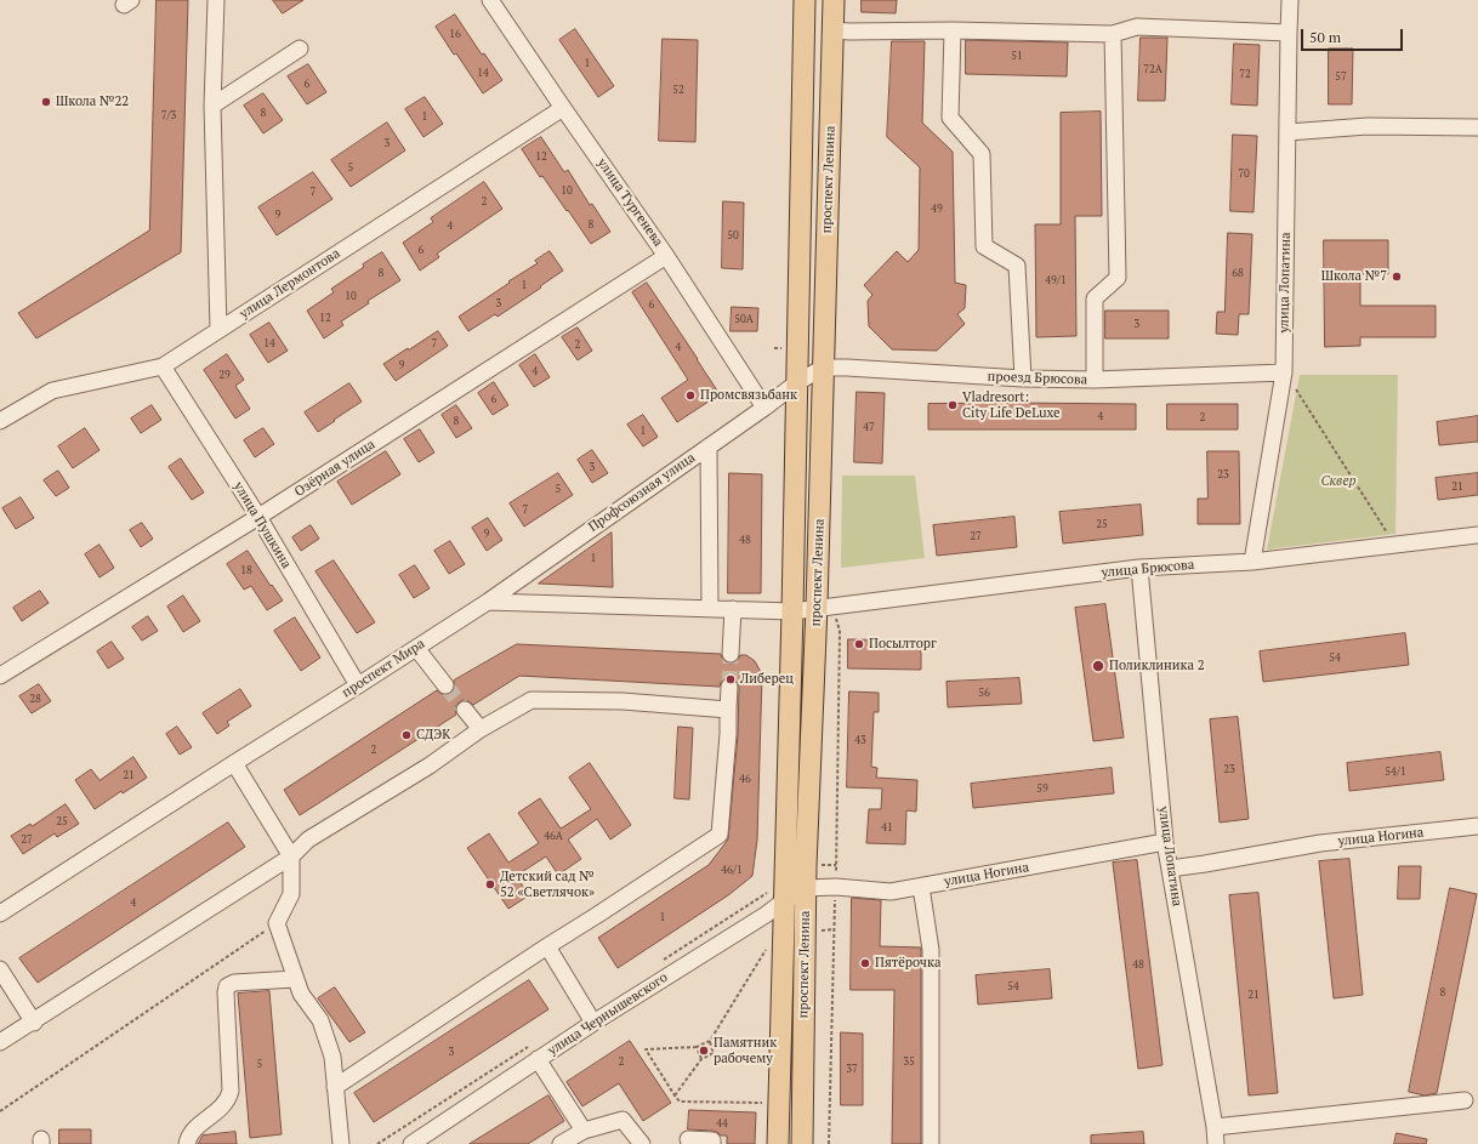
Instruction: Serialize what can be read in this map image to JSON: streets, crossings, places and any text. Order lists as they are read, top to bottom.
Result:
{
  "streets": {
    "main road": ["проспект Ленина"],
    "street": [
      "улица Тургенева",
      "улица Лопатина",
      "улица Лермонтова",
      "проезд Брюсова",
      "Озёрная улица",
      "Профсоюзная улица",
      "улица Пушкина",
      "улица Брюсова",
      "проспект Мира",
      "улица Ногина",
      "улица Чернышевского"
    ]
  },
  "crossings": [
    ["проспект Ленина", "проезд Брюсова"],
    ["проспект Ленина", "Профсоюзная улица"],
    ["проспект Ленина", "улица Брюсова"],
    ["проспект Ленина", "улица Ногина"],
    ["проспект Ленина", "улица Чернышевского"],
    ["улица Тургенева", "улица Лермонтова"],
    ["улица Тургенева", "Озёрная улица"],
    ["улица Тургенева", "Профсоюзная улица"],
    ["улица Лопатина", "проезд Брюсова"],
    ["улица Лопатина", "улица Брюсова"],
    ["улица Лопатина", "улица Ногина"],
    ["улица Лермонтова", "улица Пушкина"],
    ["Озёрная улица", "улица Пушкина"],
    ["Профсоюзная улица", "проспект Мира"],
    ["улица Пушкина", "проспект Мира"],
    ["улица Ногина", "улица Чернышевского"]
  ],
  "parks": ["Сквер"],
  "places": [
    "Школа №22",
    "Школа №7",
    "Промсвязьбанк",
    "Vladresort: City Life DeLuxe",
    "Посылторг",
    "Поликлиника 2",
    "Либерец",
    "СДЭК",
    "Детский сад № 52 «Светлячок»",
    "Пятёрочка",
    "Памятник рабочему"
  ],
  "house_numbers": [
    "16",
    "51",
    "1",
    "72А",
    "14",
    "72",
    "57",
    "6",
    "52",
    "8",
    "7/3",
    "1",
    "3",
    "12",
    "5",
    "70",
    "10",
    "7",
    "2",
    "49",
    "9",
    "8",
    "4",
    "50",
    "6",
    "8",
    "68",
    "49/1",
    "1",
    "10",
    "3",
    "6",
    "12",
    "50А",
    "3",
    "14",
    "7",
    "2",
    "4",
    "9",
    "4",
    "29",
    "6",
    "4",
    "2",
    "8",
    "47",
    "1",
    "3",
    "23",
    "21",
    "5",
    "7",
    "25",
    "9",
    "27",
    "48",
    "1",
    "18",
    "54",
    "56",
    "28",
    "43",
    "2",
    "23",
    "54/1",
    "21",
    "46",
    "59",
    "25",
    "41",
    "46А",
    "27",
    "46/1",
    "4",
    "1",
    "48",
    "54",
    "8",
    "21",
    "3",
    "2",
    "35",
    "5",
    "37",
    "44"
  ],
  "scale_bar": "50 m"
}
